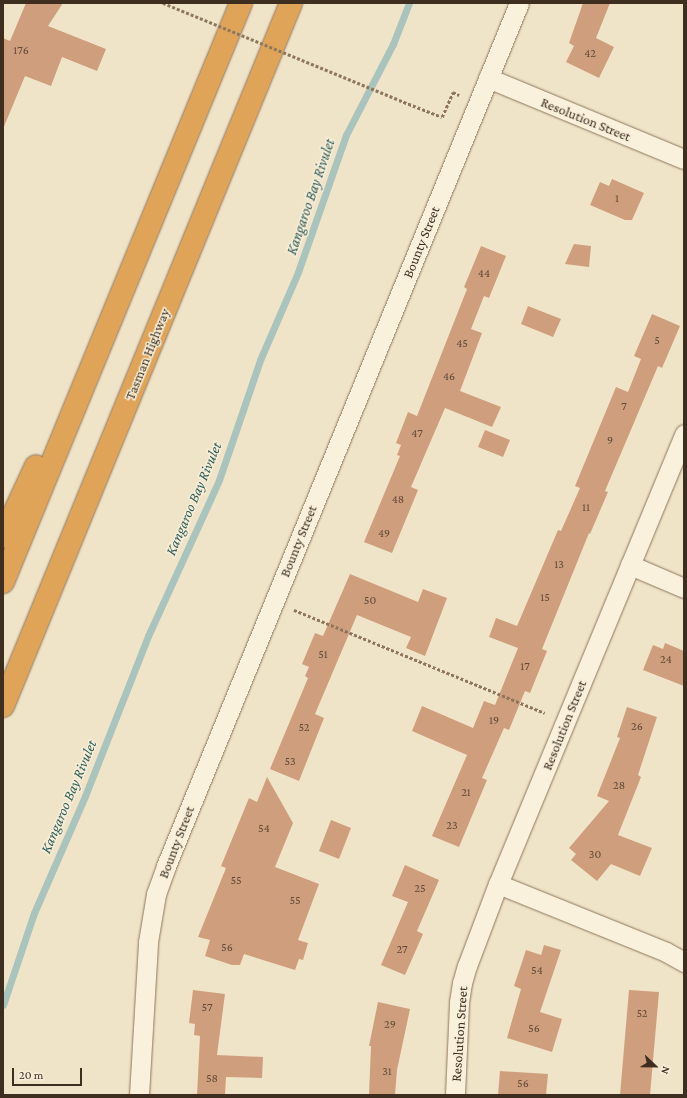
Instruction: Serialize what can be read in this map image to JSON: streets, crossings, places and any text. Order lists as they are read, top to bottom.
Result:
{
  "streets": {
    "highway": ["Tasman Highway"],
    "street": ["Resolution Street", "Bounty Street"]
  },
  "crossings": [
    ["Resolution Street", "Bounty Street"]
  ],
  "water": ["Kangaroo Bay Rivulet"],
  "house_numbers": [
    "176",
    "42",
    "1",
    "44",
    "5",
    "45",
    "46",
    "7",
    "47",
    "9",
    "48",
    "11",
    "49",
    "13",
    "15",
    "50",
    "51",
    "24",
    "17",
    "19",
    "26",
    "52",
    "53",
    "28",
    "21",
    "23",
    "54",
    "30",
    "55",
    "25",
    "55",
    "56",
    "27",
    "54",
    "57",
    "52",
    "29",
    "56",
    "31",
    "58",
    "56"
  ],
  "scale_bar": "20 m",
  "north": "right"
}
